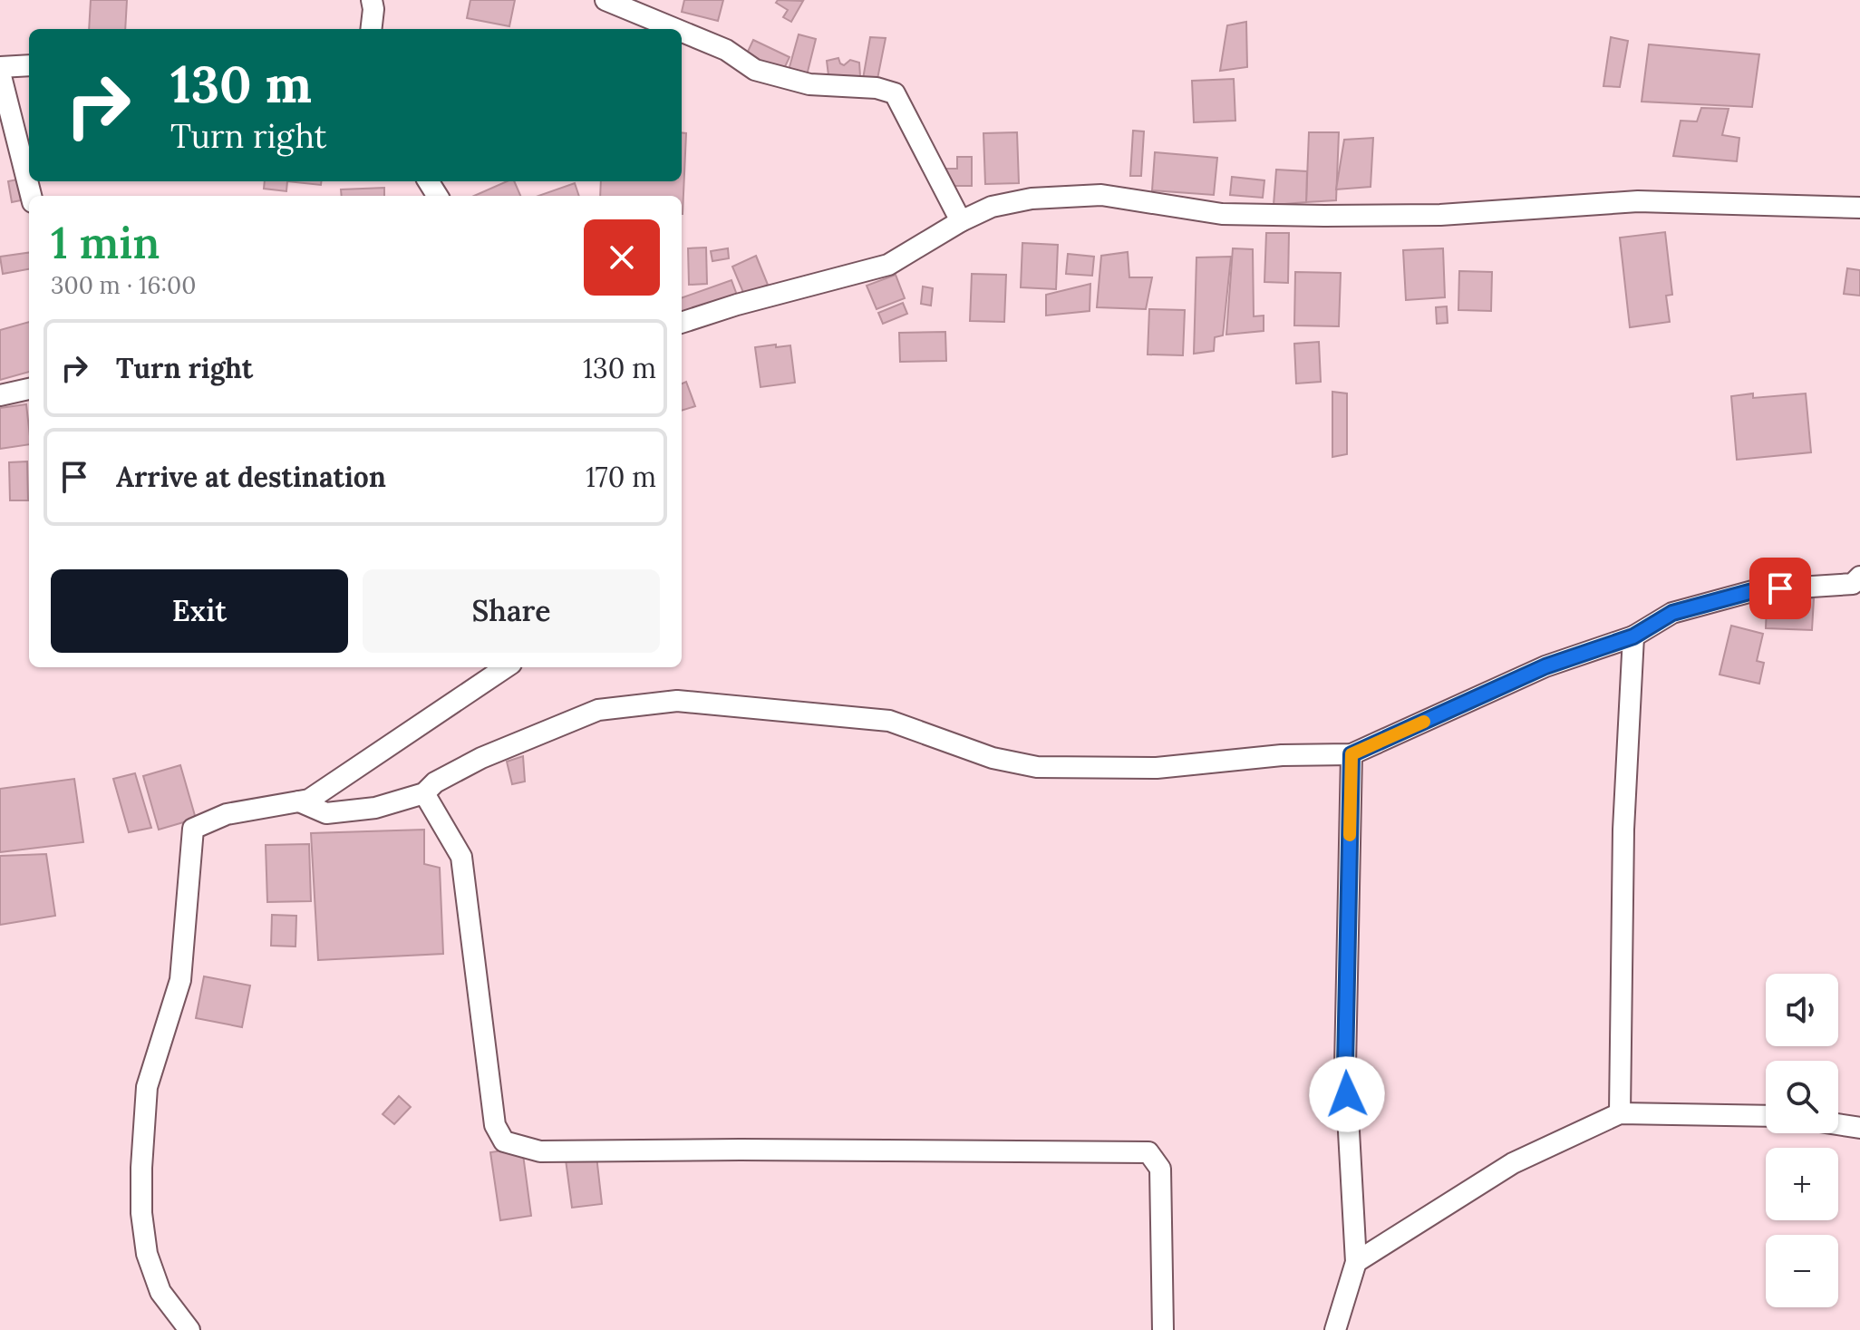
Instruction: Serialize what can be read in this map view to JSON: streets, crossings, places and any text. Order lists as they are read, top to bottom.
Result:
{
  "page": {
    "turn": ["130 m", "Turn right"],
    "heading": ["1 min", "300 m · 16:00"],
    "list": [
      {
        "name": "Turn right",
        "value": "130 m"
      },
      {
        "name": "Arrive at destination",
        "value": "170 m"
      }
    ],
    "buttons": ["Exit", "Share"],
    "map_buttons": ["+", "−"]
  }
}
